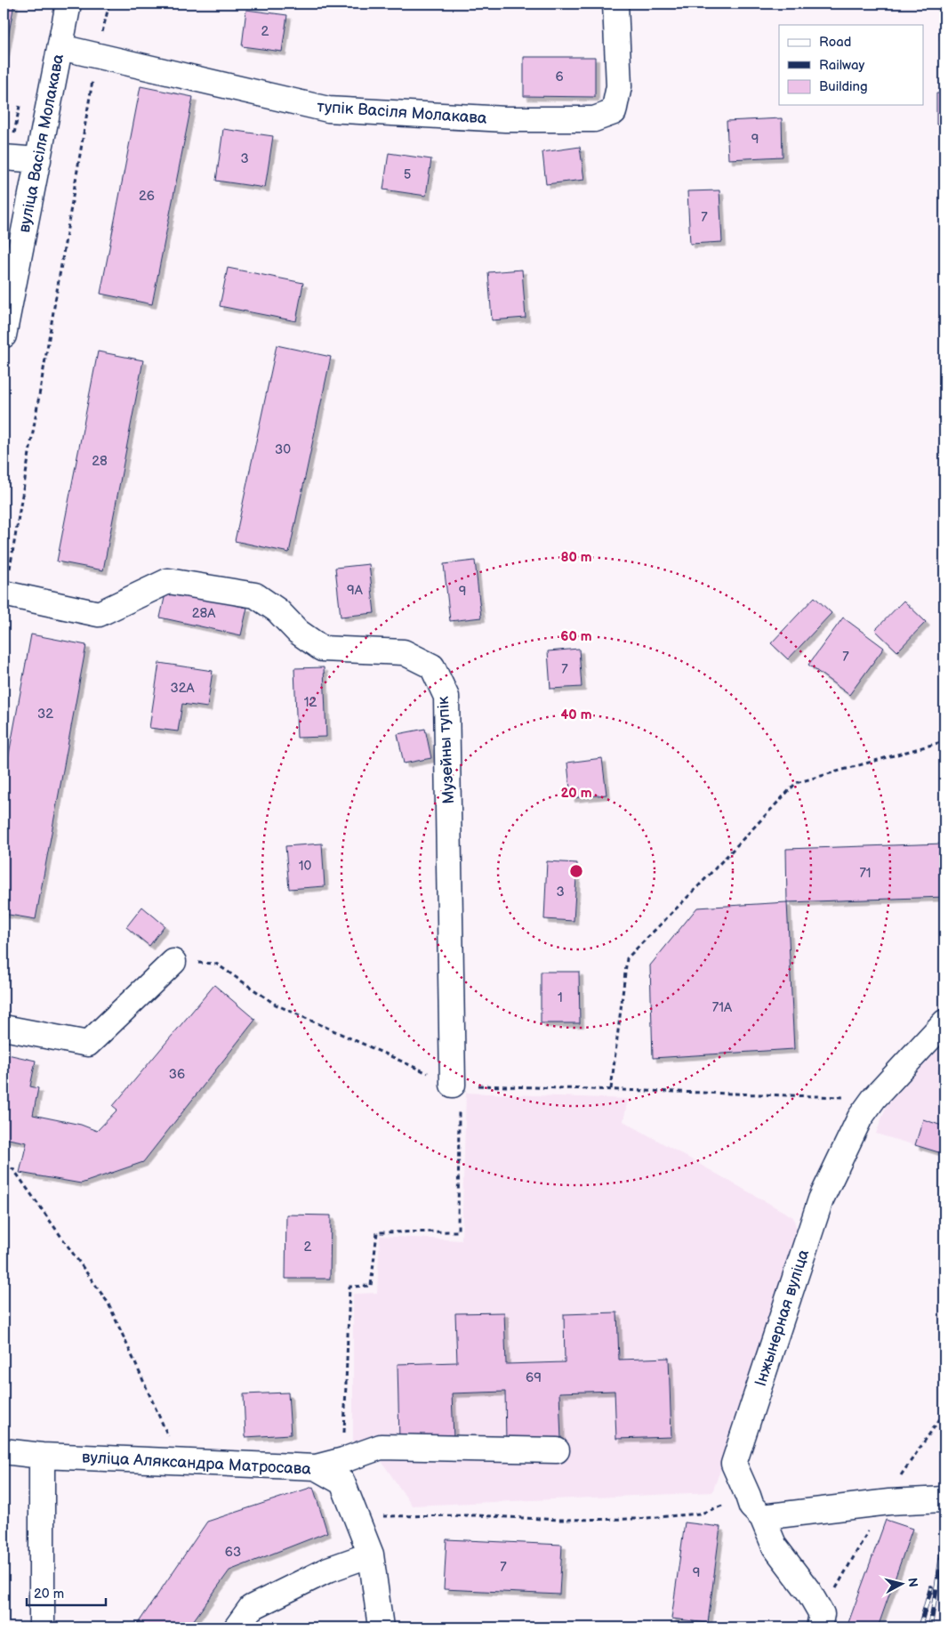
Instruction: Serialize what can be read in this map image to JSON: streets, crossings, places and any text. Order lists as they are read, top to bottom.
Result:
{
  "streets": {
    "street": [
      "тупік Васіля Молакава",
      "вуліца Васіля Молакава",
      "Музейны тупік",
      "Інжынерная вуліца",
      "вуліца Аляксандра Матросава"
    ]
  },
  "crossings": [
    ["тупік Васіля Молакава", "вуліца Васіля Молакава"]
  ],
  "house_numbers": [
    "2",
    "6",
    "9",
    "3",
    "5",
    "26",
    "7",
    "30",
    "28",
    "9А",
    "9",
    "28А",
    "7",
    "7",
    "32А",
    "12",
    "32",
    "10",
    "71",
    "3",
    "1",
    "71А",
    "36",
    "2",
    "69",
    "63",
    "7",
    "9"
  ],
  "legend": ["Road", "Railway", "Building"],
  "scale_bar": "20 m",
  "north": "right",
  "rings": [
    "80 m",
    "60 m",
    "40 m",
    "20 m"
  ]
}
